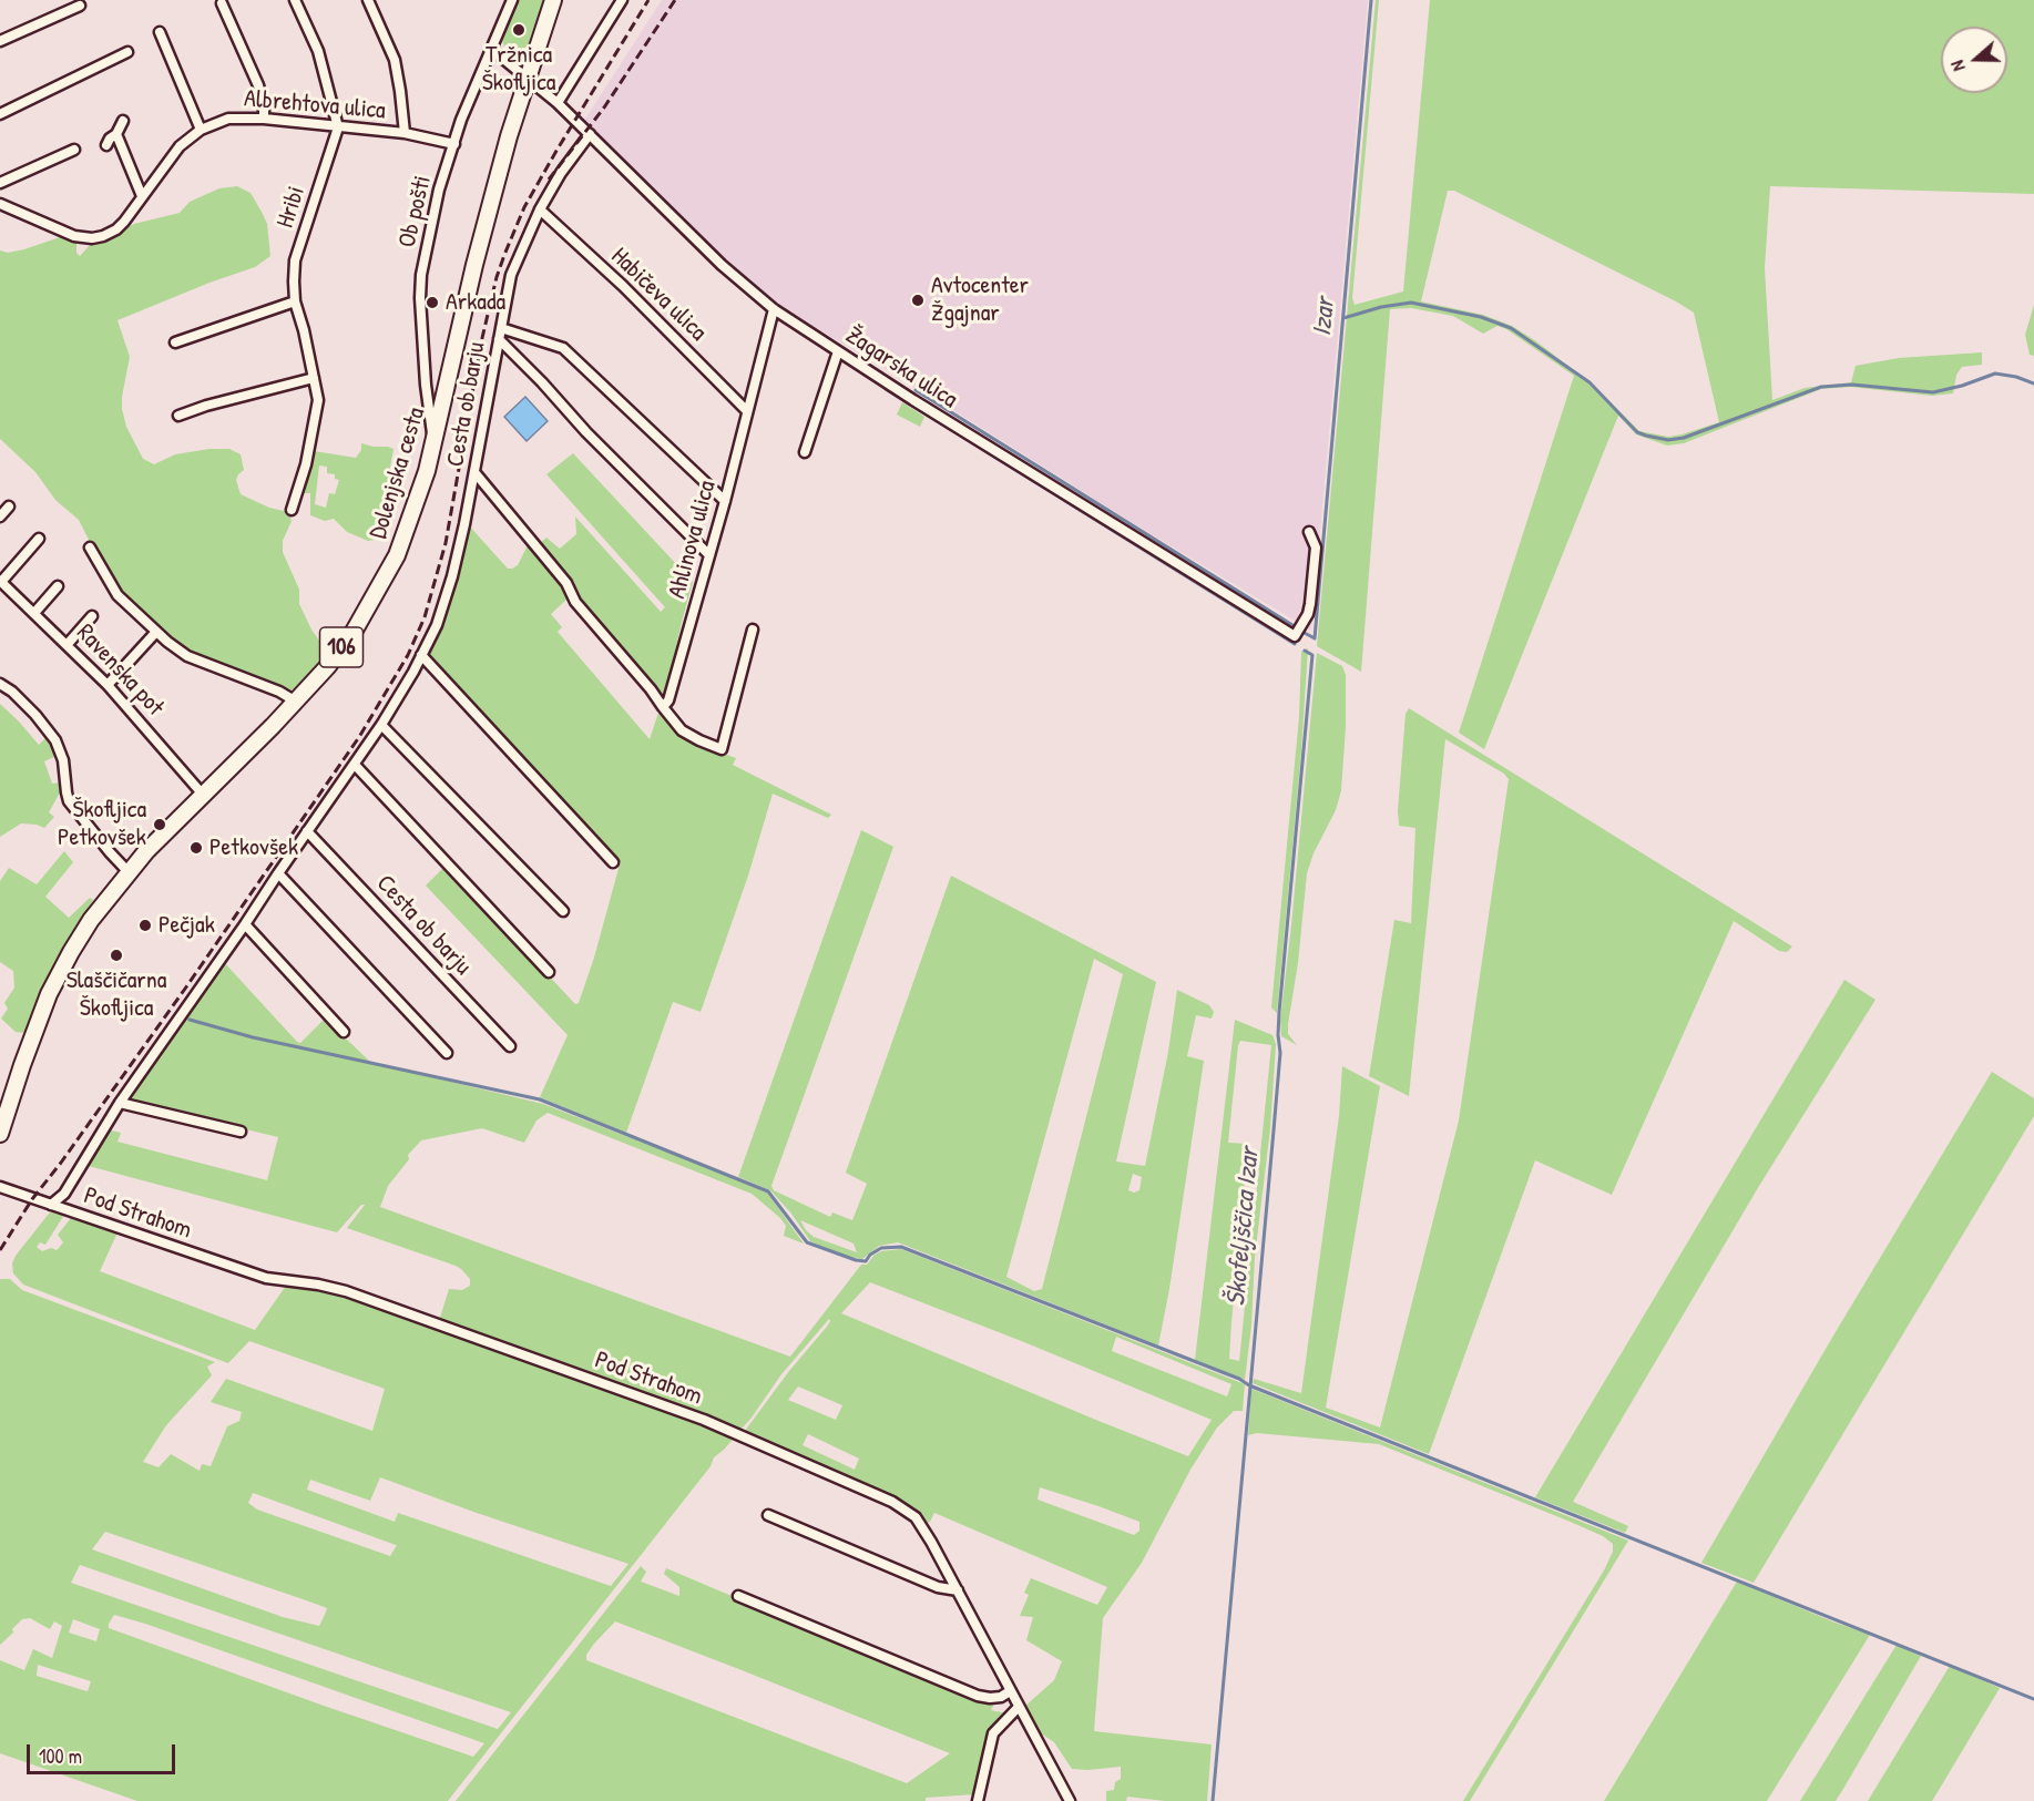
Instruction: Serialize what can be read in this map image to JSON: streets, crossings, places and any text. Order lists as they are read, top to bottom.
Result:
{
  "streets": {
    "main road": ["Dolenjska cesta", "106"],
    "street": [
      "Albrehtova ulica",
      "Hribi",
      "Ob pošti",
      "Habičeva ulica",
      "Žagarska ulica",
      "Cesta ob barju",
      "Ahlinova ulica",
      "Ravenska pot",
      "Pod Strahom"
    ]
  },
  "crossings": [
    ["Albrehtova ulica", "Hribi"],
    ["Albrehtova ulica", "Ob pošti"],
    ["Ob pošti", "Žagarska ulica"],
    ["Ob pošti", "Dolenjska cesta"],
    ["Habičeva ulica", "Cesta ob barju"],
    ["Habičeva ulica", "Ahlinova ulica"],
    ["Žagarska ulica", "Cesta ob barju"],
    ["Žagarska ulica", "Dolenjska cesta"],
    ["Žagarska ulica", "Ahlinova ulica"],
    ["Cesta ob barju", "Pod Strahom"],
    ["Dolenjska cesta", "Ravenska pot"]
  ],
  "water": ["Izar", "Škofeljščica Izar"],
  "places": [
    "Tržnica Škofljica",
    "Avtocenter Žgajnar",
    "Arkada",
    "Škofljica Petkovšek",
    "Petkovšek",
    "Pečjak",
    "Slaščičarna Škofljica"
  ],
  "scale_bar": "100 m",
  "north": "left"
}
